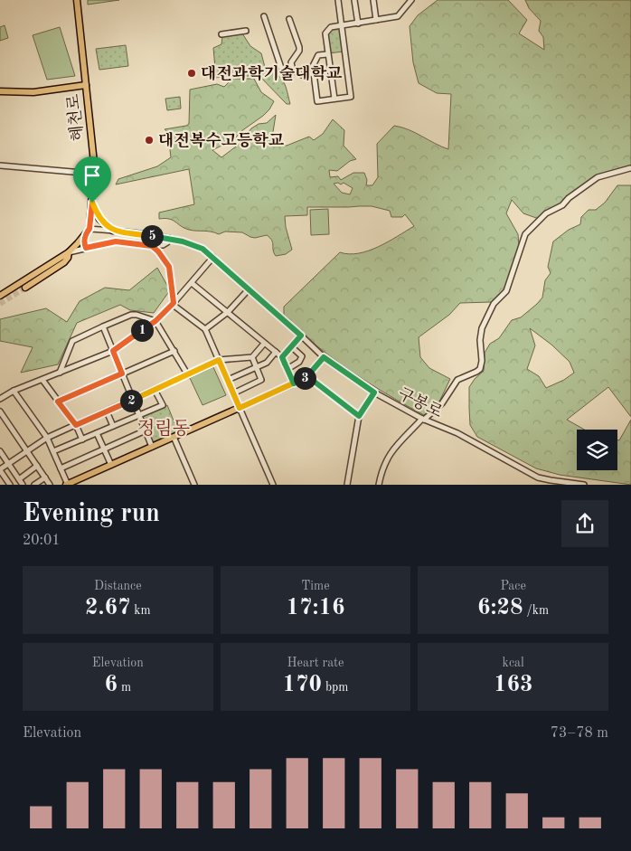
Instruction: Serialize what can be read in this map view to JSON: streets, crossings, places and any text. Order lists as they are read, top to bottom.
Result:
{
  "streets": {
    "main road": ["혜천로"],
    "street": ["구봉로"]
  },
  "crossings": [
    ["혜천로", "구봉로"]
  ],
  "districts": ["정림동"],
  "places": ["대전과학기술대학교", "대전복수고등학교"],
  "page": {
    "pins": [
      "5",
      "1",
      "3",
      "2"
    ],
    "heading": ["Evening run", "20:01"],
    "stats": [
      ["Distance", "2.67 km"],
      ["Time", "17:16"],
      ["Pace", "6:28 /km"],
      ["Elevation", "6 m"],
      ["Heart rate", "170 bpm"],
      ["kcal", "163"]
    ],
    "chart": ["Elevation", "73–78 m"]
  }
}
